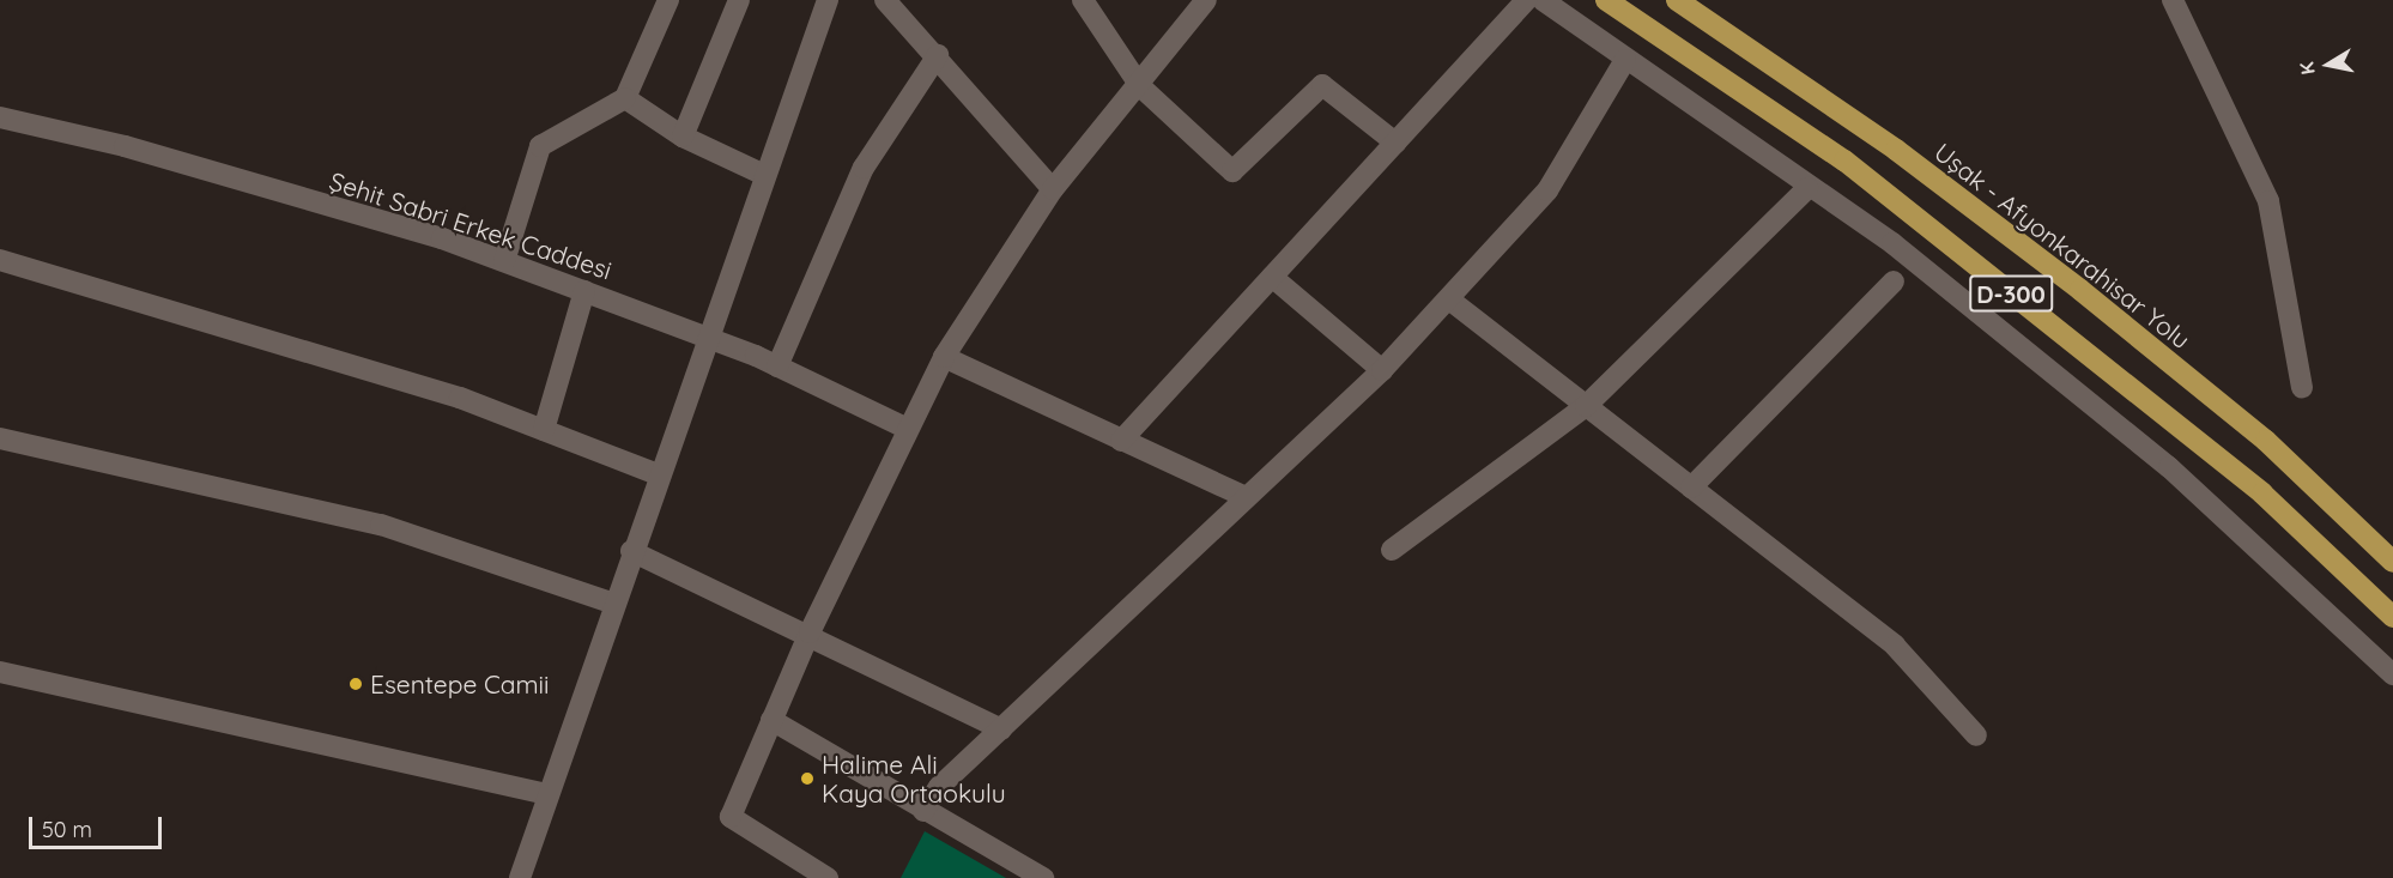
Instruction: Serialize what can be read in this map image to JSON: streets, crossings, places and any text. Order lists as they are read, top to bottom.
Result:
{
  "streets": {
    "highway": ["Uşak - Afyonkarahisar Yolu", "D-300"],
    "street": ["Şehit Sabri Erkek Caddesi"]
  },
  "places": ["Esentepe Camii", "Halime Ali Kaya Ortaokulu"],
  "scale_bar": "50 m",
  "north": "left"
}
